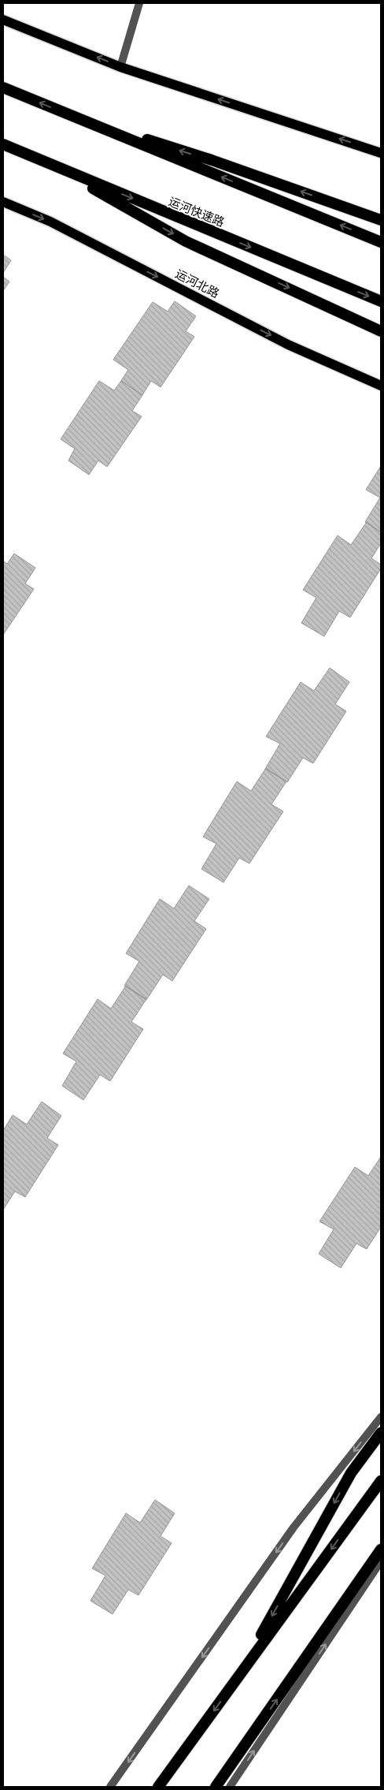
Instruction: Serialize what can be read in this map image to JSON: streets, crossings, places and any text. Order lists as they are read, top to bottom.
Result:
{
  "streets": {
    "highway": ["运河快速路"],
    "main road": ["运河北路"]
  },
  "one_way": ["运河北路"]
}
